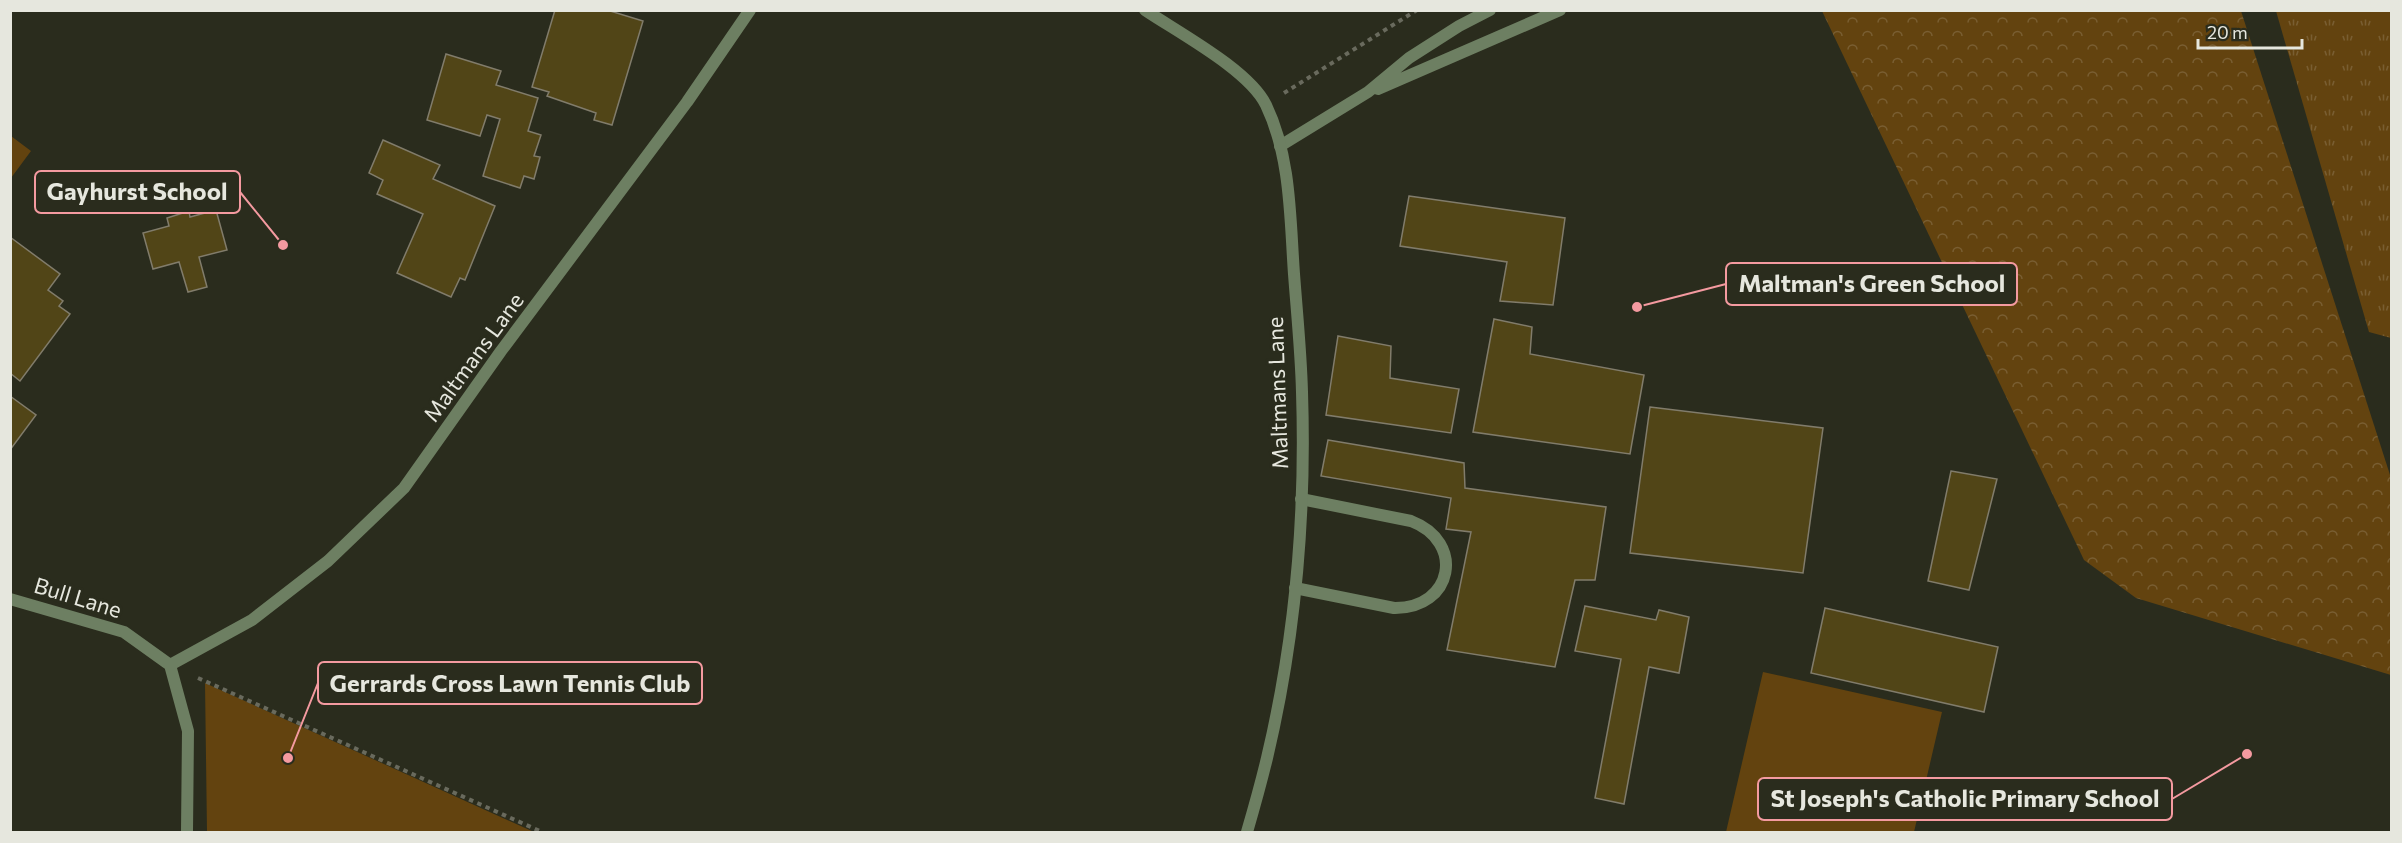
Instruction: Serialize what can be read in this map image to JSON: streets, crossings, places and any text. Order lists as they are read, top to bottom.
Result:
{
  "streets": {
    "street": ["Maltmans Lane", "Bull Lane"]
  },
  "crossings": [
    ["Maltmans Lane", "Bull Lane"]
  ],
  "places": [
    "Gayhurst School",
    "Maltman's Green School",
    "St Joseph's Catholic Primary School",
    "Gerrards Cross Lawn Tennis Club"
  ],
  "scale_bar": "20 m"
}
